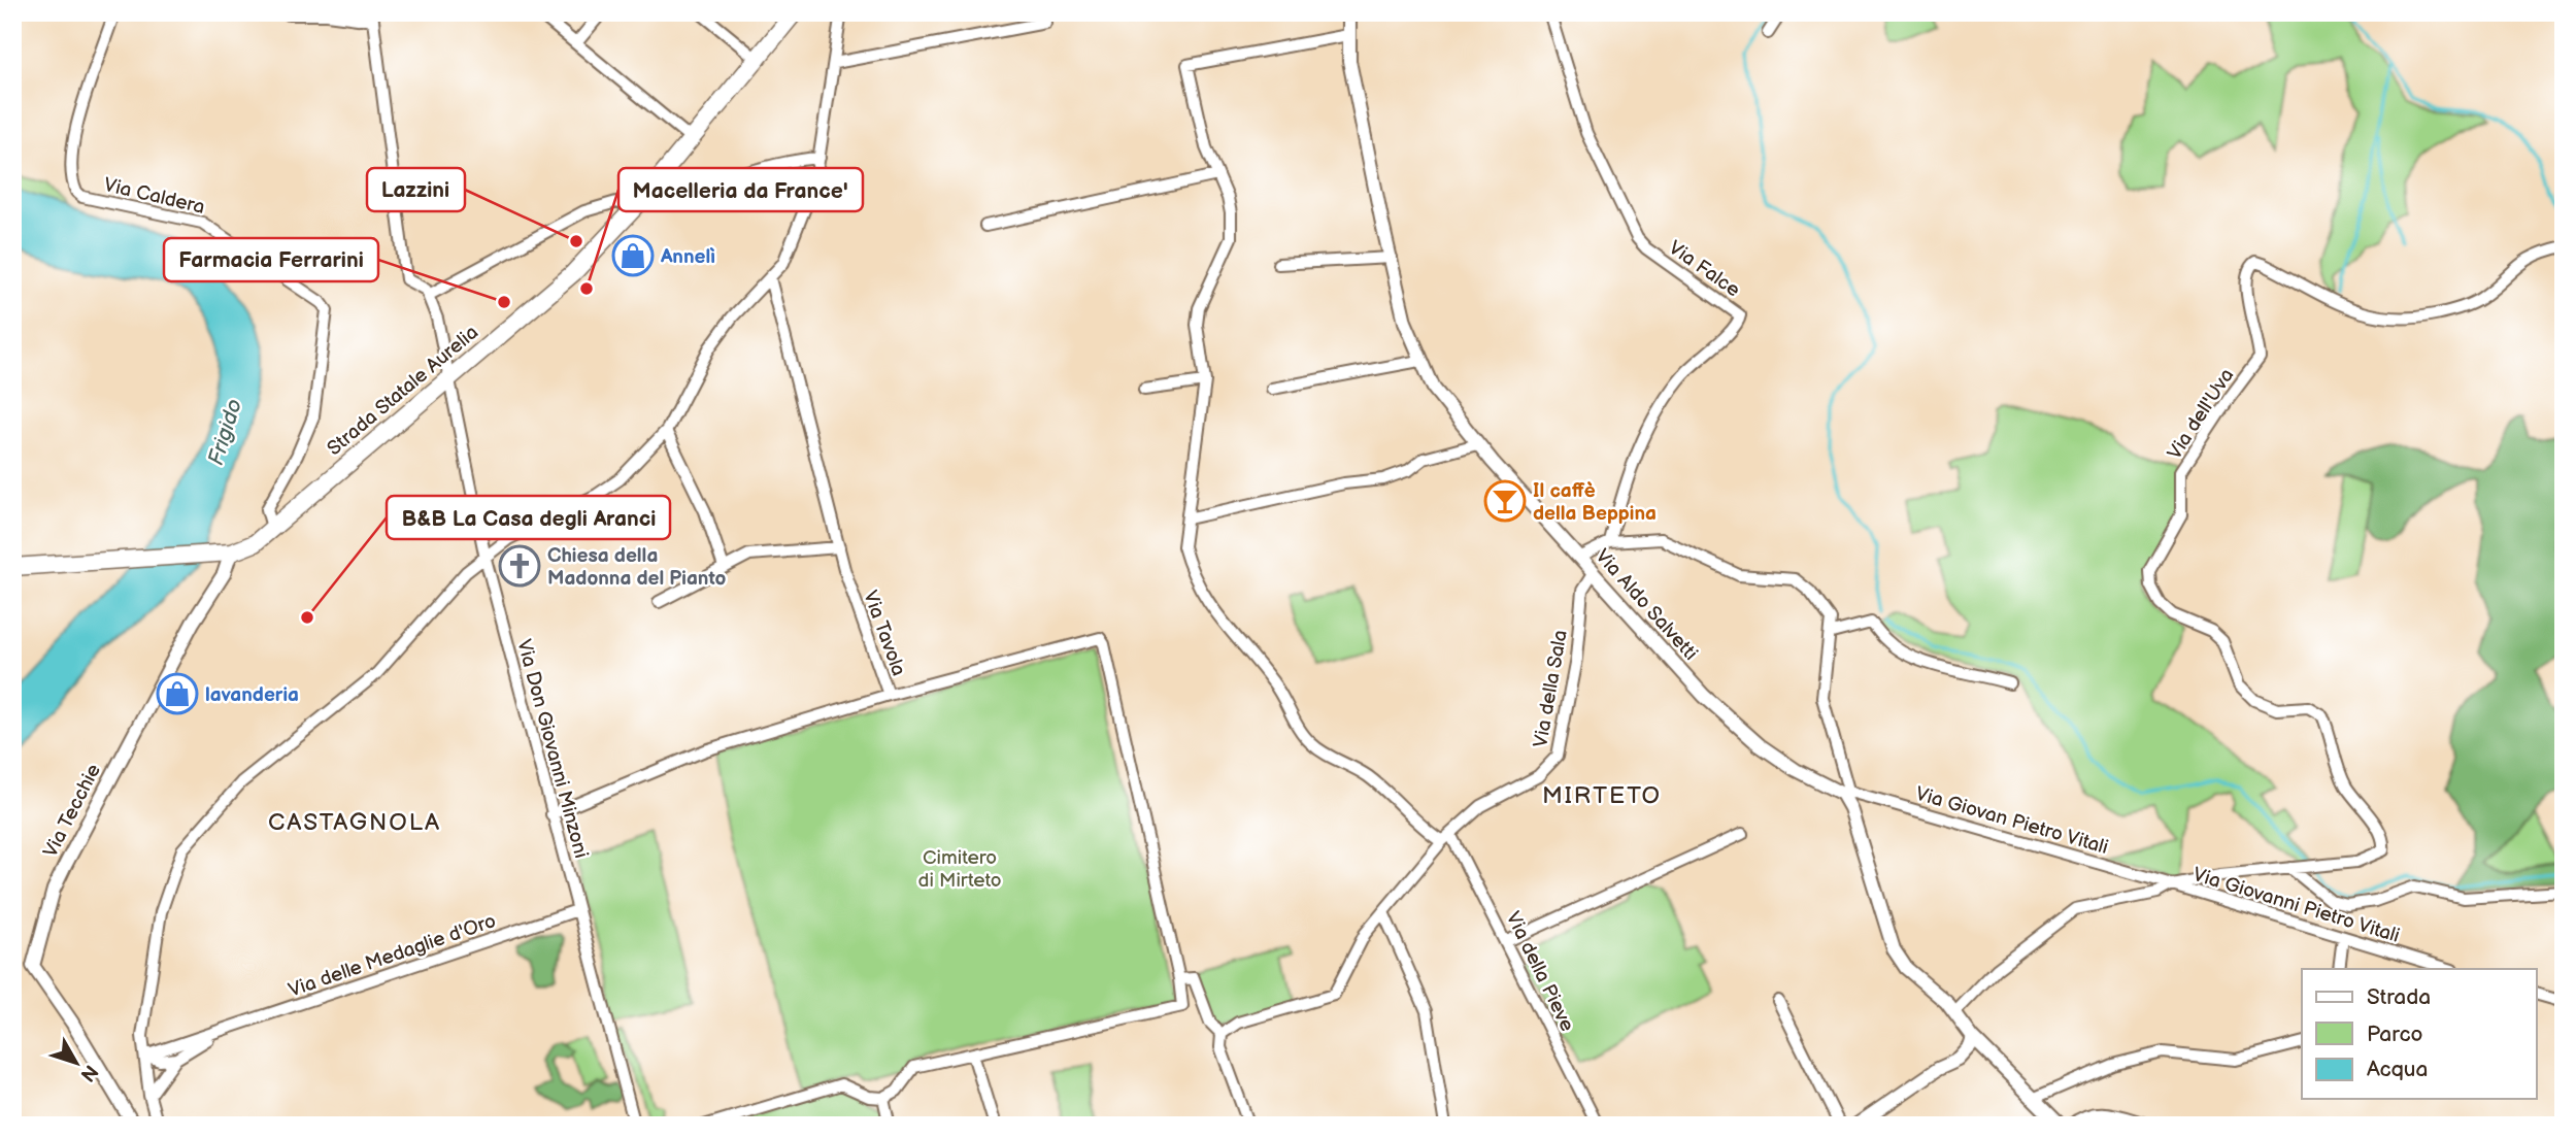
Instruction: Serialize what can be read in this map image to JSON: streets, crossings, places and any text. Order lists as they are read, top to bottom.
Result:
{
  "streets": {
    "main road": ["Strada Statale Aurelia"],
    "street": [
      "Via Caldera",
      "Via Falce",
      "Via dell'Uva",
      "Via Aldo Salvetti",
      "Via Tavola",
      "Via della Sala",
      "Via Don Giovanni Minzoni",
      "Via Tecchie",
      "Via Giovan Pietro Vitali",
      "Via Giovanni Pietro Vitali",
      "Via delle Medaglie d'Oro",
      "Via della Pieve"
    ]
  },
  "crossings": [
    ["Via Caldera", "Strada Statale Aurelia"],
    ["Strada Statale Aurelia", "Via Don Giovanni Minzoni"],
    ["Strada Statale Aurelia", "Via Tecchie"],
    ["Via Aldo Salvetti", "Via della Sala"],
    ["Via Aldo Salvetti", "Via Giovan Pietro Vitali"],
    ["Via Tavola", "Via Don Giovanni Minzoni"],
    ["Via della Sala", "Via della Pieve"],
    ["Via Don Giovanni Minzoni", "Via delle Medaglie d'Oro"],
    ["Via Giovan Pietro Vitali", "Via Giovanni Pietro Vitali"]
  ],
  "districts": ["MIRTETO", "CASTAGNOLA"],
  "water": ["Frigido"],
  "parks": ["Cimitero di Mirteto"],
  "places": {
    "other": [
      "Lazzini",
      "Macelleria da France'",
      "Farmacia Ferrarini",
      "B&B La Casa degli Aranci"
    ],
    "shop": ["Annelì", "lavanderia"],
    "bar": ["Il caffè della Beppina"],
    "church": ["Chiesa della Madonna del Pianto"]
  },
  "legend": ["Strada", "Parco", "Acqua"],
  "north": "bottom right"
}
